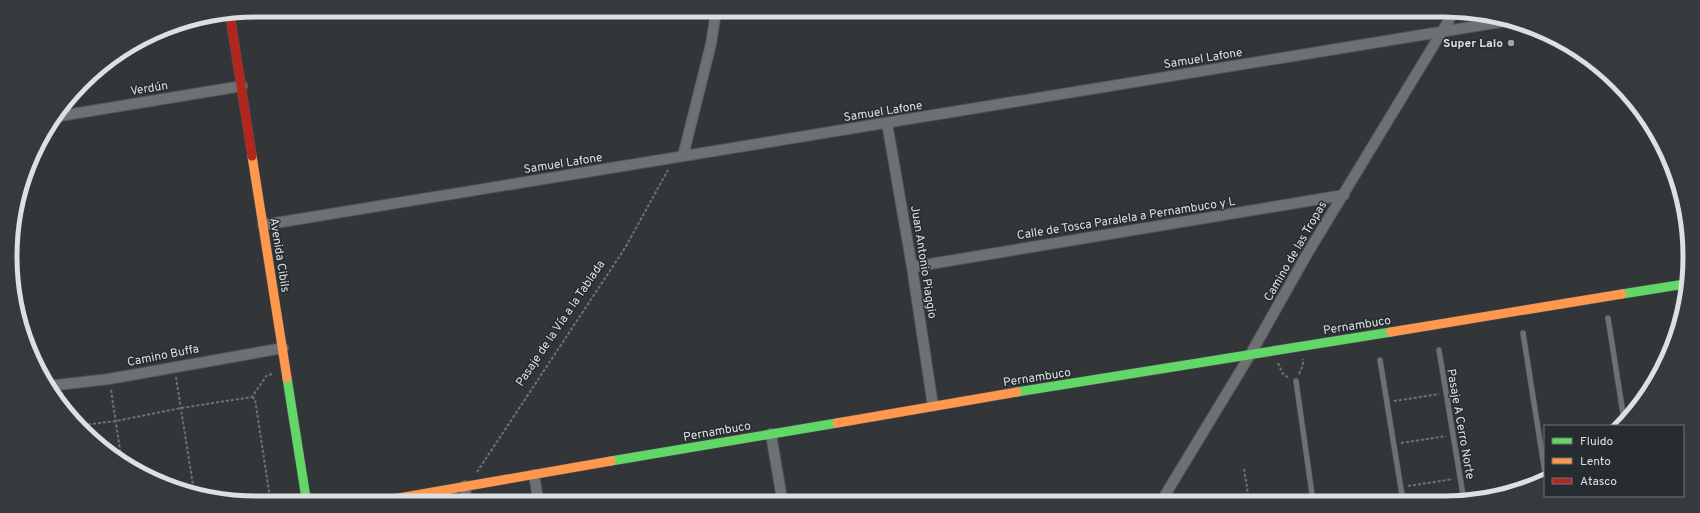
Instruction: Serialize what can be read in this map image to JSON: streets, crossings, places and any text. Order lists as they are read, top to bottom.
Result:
{
  "streets": {
    "street": [
      "Samuel Lafone",
      "Verdún",
      "Calle de Tosca Paralela a Pernambuco y L",
      "Camino de las Tropas",
      "Avenida Cibils",
      "Juan Antonio Piaggio",
      "Pernambuco",
      "Camino Buffa"
    ],
    "lane": ["Pasaje A Cerro Norte"],
    "path": ["Pasaje de la Vía a la Tablada"]
  },
  "crossings": [
    ["Samuel Lafone", "Camino de las Tropas"],
    ["Samuel Lafone", "Avenida Cibils"],
    ["Samuel Lafone", "Juan Antonio Piaggio"],
    ["Samuel Lafone", "Pasaje de la Vía a la Tablada"],
    ["Verdún", "Avenida Cibils"],
    ["Calle de Tosca Paralela a Pernambuco y L", "Camino de las Tropas"],
    ["Calle de Tosca Paralela a Pernambuco y L", "Juan Antonio Piaggio"],
    ["Camino de las Tropas", "Pernambuco"],
    ["Avenida Cibils", "Camino Buffa"],
    ["Juan Antonio Piaggio", "Pernambuco"],
    ["Pasaje de la Vía a la Tablada", "Pernambuco"]
  ],
  "places": ["Super Lalo"],
  "legend": ["Fluido", "Lento", "Atasco"]
}
